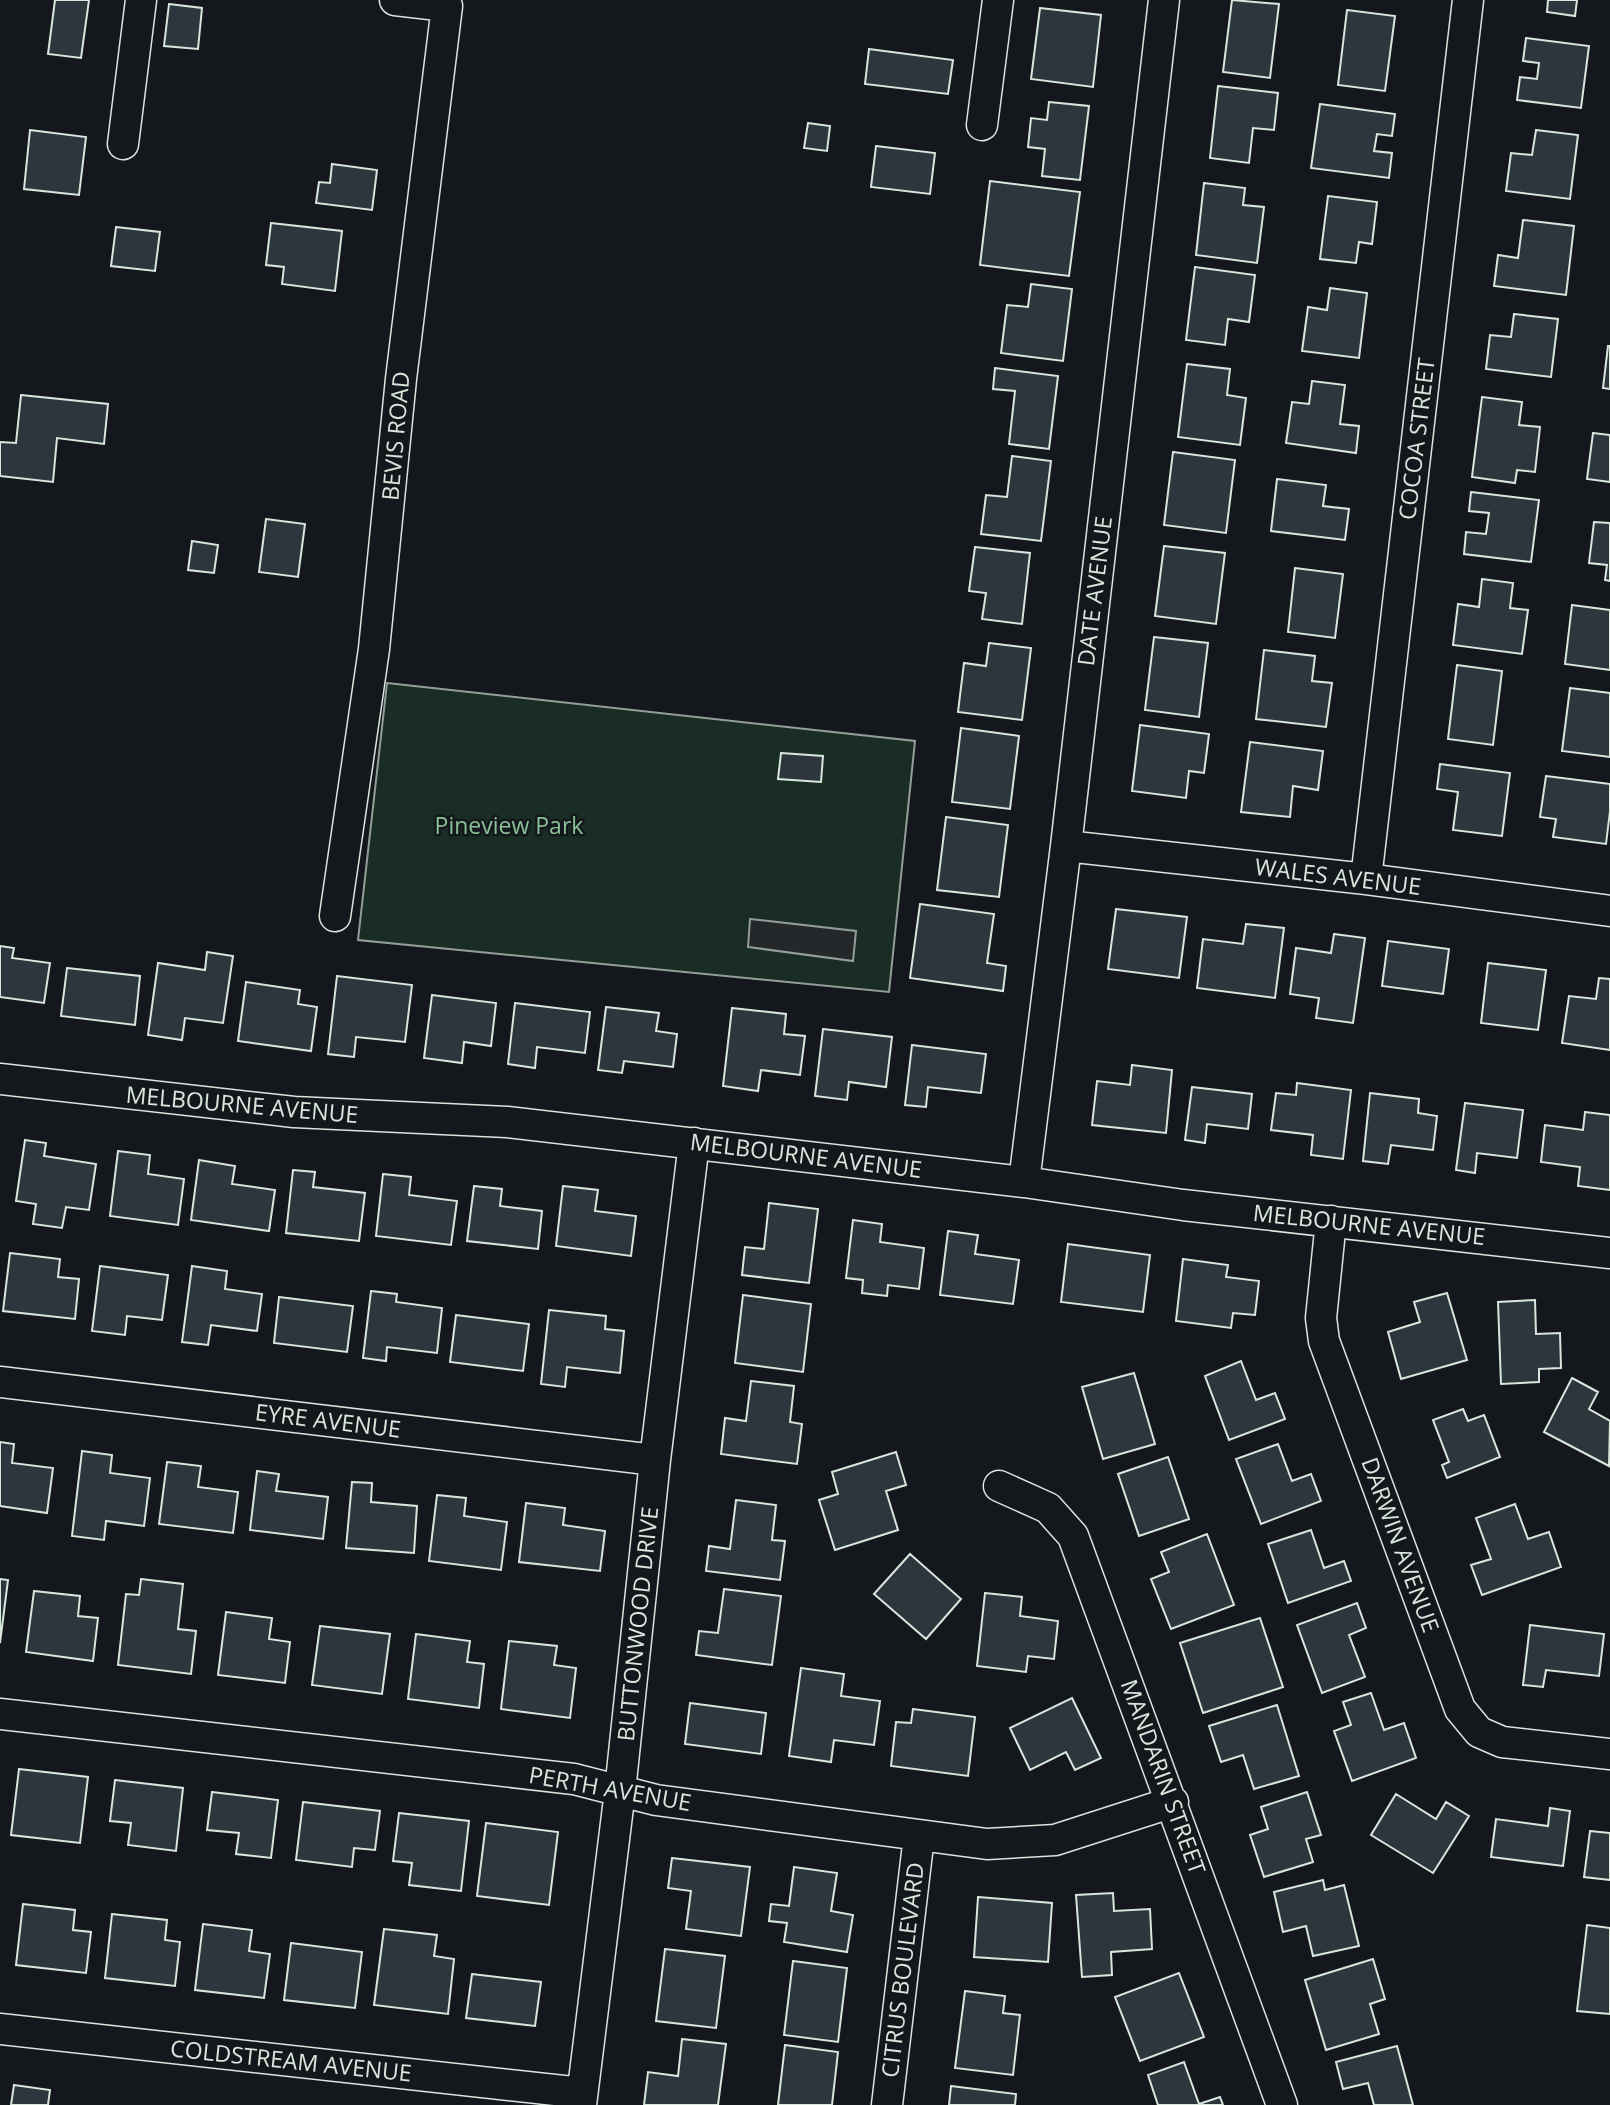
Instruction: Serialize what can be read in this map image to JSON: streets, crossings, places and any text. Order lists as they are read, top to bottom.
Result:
{
  "streets": {
    "street": [
      "BEVIS ROAD",
      "COCOA STREET",
      "DATE AVENUE",
      "WALES AVENUE",
      "MELBOURNE AVENUE",
      "EYRE AVENUE",
      "DARWIN AVENUE",
      "BUTTONWOOD DRIVE",
      "MANDARIN STREET",
      "PERTH AVENUE",
      "CITRUS BOULEVARD",
      "COLDSTREAM AVENUE"
    ]
  },
  "crossings": [
    ["COCOA STREET", "WALES AVENUE"],
    ["DATE AVENUE", "WALES AVENUE"],
    ["DATE AVENUE", "MELBOURNE AVENUE"],
    ["MELBOURNE AVENUE", "DARWIN AVENUE"],
    ["MELBOURNE AVENUE", "BUTTONWOOD DRIVE"],
    ["EYRE AVENUE", "BUTTONWOOD DRIVE"],
    ["BUTTONWOOD DRIVE", "PERTH AVENUE"],
    ["BUTTONWOOD DRIVE", "COLDSTREAM AVENUE"],
    ["MANDARIN STREET", "PERTH AVENUE"],
    ["PERTH AVENUE", "CITRUS BOULEVARD"]
  ],
  "parks": ["Pineview Park"]
}
